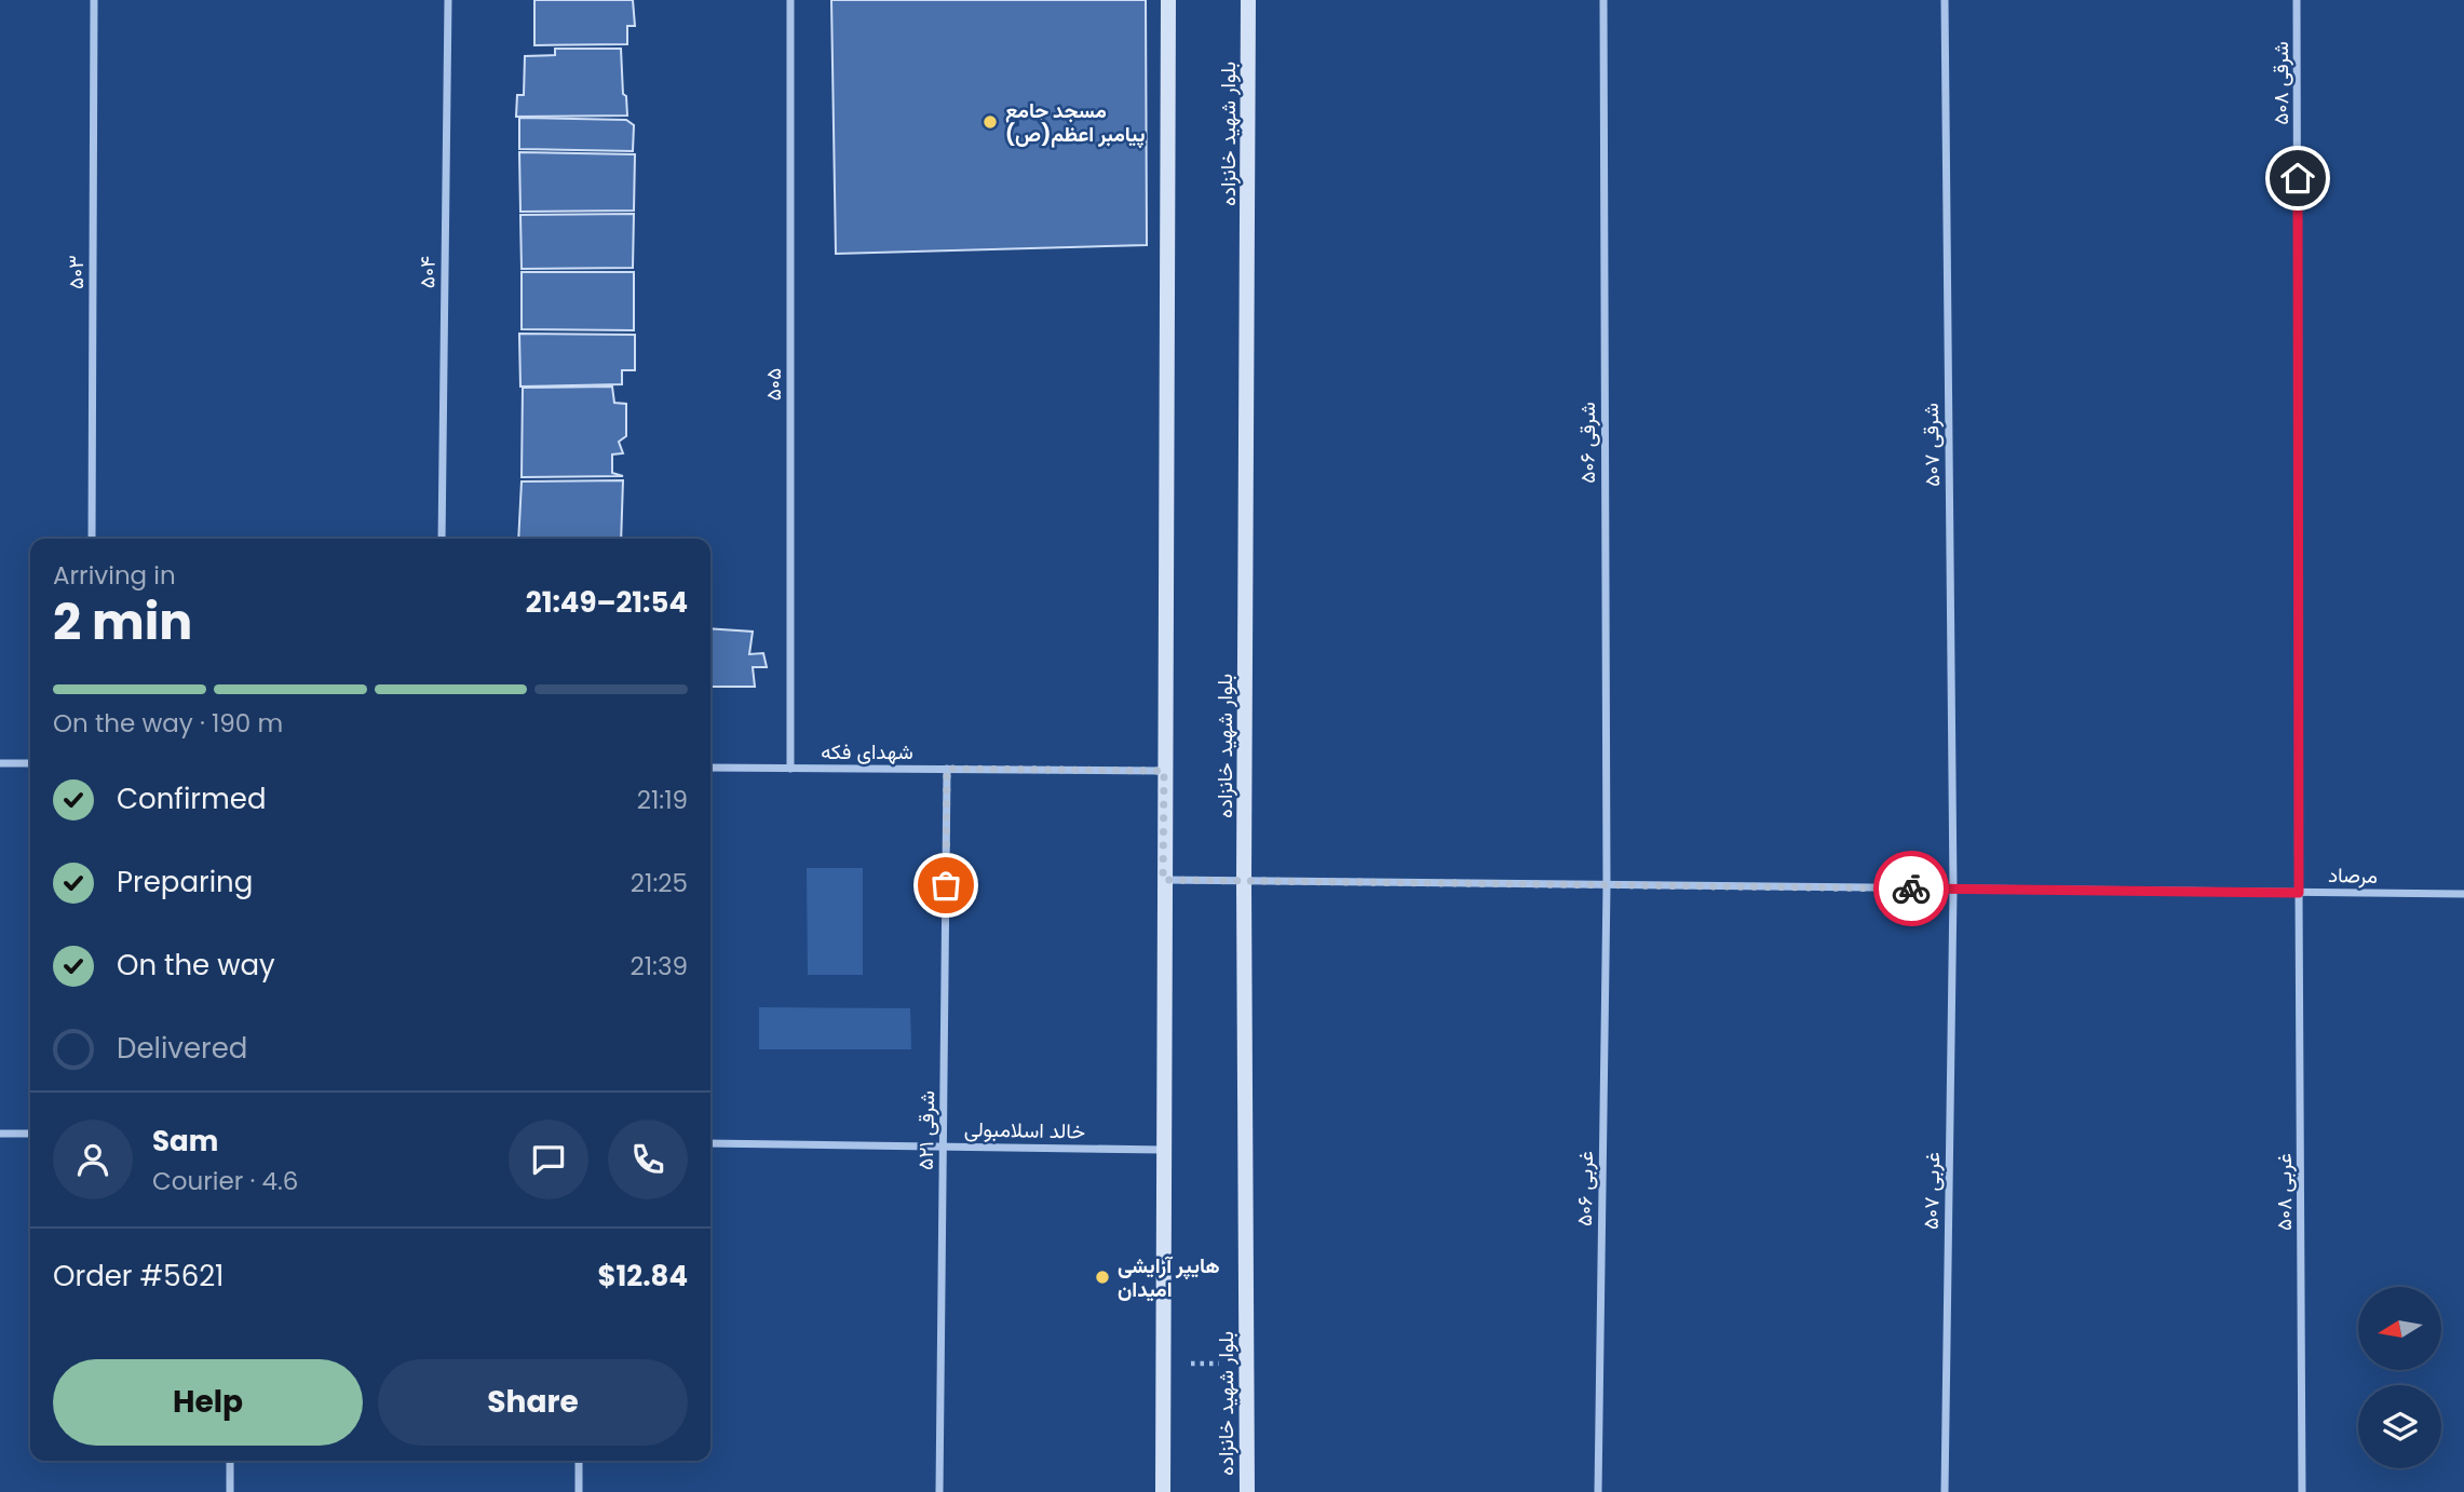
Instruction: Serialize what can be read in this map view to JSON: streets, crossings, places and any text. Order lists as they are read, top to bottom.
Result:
{
  "streets": {
    "main road": ["بلوار شهید خانزاده"],
    "street": [
      "۵۰۸ شرقی",
      "۵۰۳",
      "۵۰۴",
      "۵۰۵",
      "۵۰۶ شرقی",
      "۵۰۷ شرقی",
      "شهدای فکه",
      "مرصاد",
      "۵۲۱ شرقی",
      "خالد اسلامبولی",
      "۵۰۶ غربی",
      "۵۰۷ غربی",
      "۵۰۸ غربی"
    ]
  },
  "crossings": [
    ["۵۰۸ شرقی", "مرصاد"],
    ["۵۰۸ شرقی", "۵۰۸ غربی"],
    ["بلوار شهید خانزاده", "مرصاد"],
    ["۵۰۵", "شهدای فکه"],
    ["۵۰۶ شرقی", "مرصاد"],
    ["۵۰۶ شرقی", "۵۰۶ غربی"],
    ["۵۰۷ شرقی", "مرصاد"],
    ["۵۰۷ شرقی", "۵۰۷ غربی"],
    ["شهدای فکه", "۵۲۱ شرقی"],
    ["مرصاد", "۵۰۶ غربی"],
    ["مرصاد", "۵۰۷ غربی"],
    ["مرصاد", "۵۰۸ غربی"],
    ["۵۲۱ شرقی", "خالد اسلامبولی"]
  ],
  "places": ["مسجد جامع پیامبر اعظم(ص)", "هایپر آرایشی امیدان"],
  "north": "left",
  "page": {
    "heading": ["2 min", "Arriving in", "21:49–21:54"],
    "panel": [
      "Sam",
      "Courier · 4.6",
      "Order #5621",
      "$12.84"
    ],
    "bar": "On the way · 190 m",
    "list": [
      ["Confirmed", "21:19"],
      ["Preparing", "21:25"],
      ["On the way", "21:39"],
      "Delivered"
    ],
    "buttons": ["Help", "Share"]
  }
}
